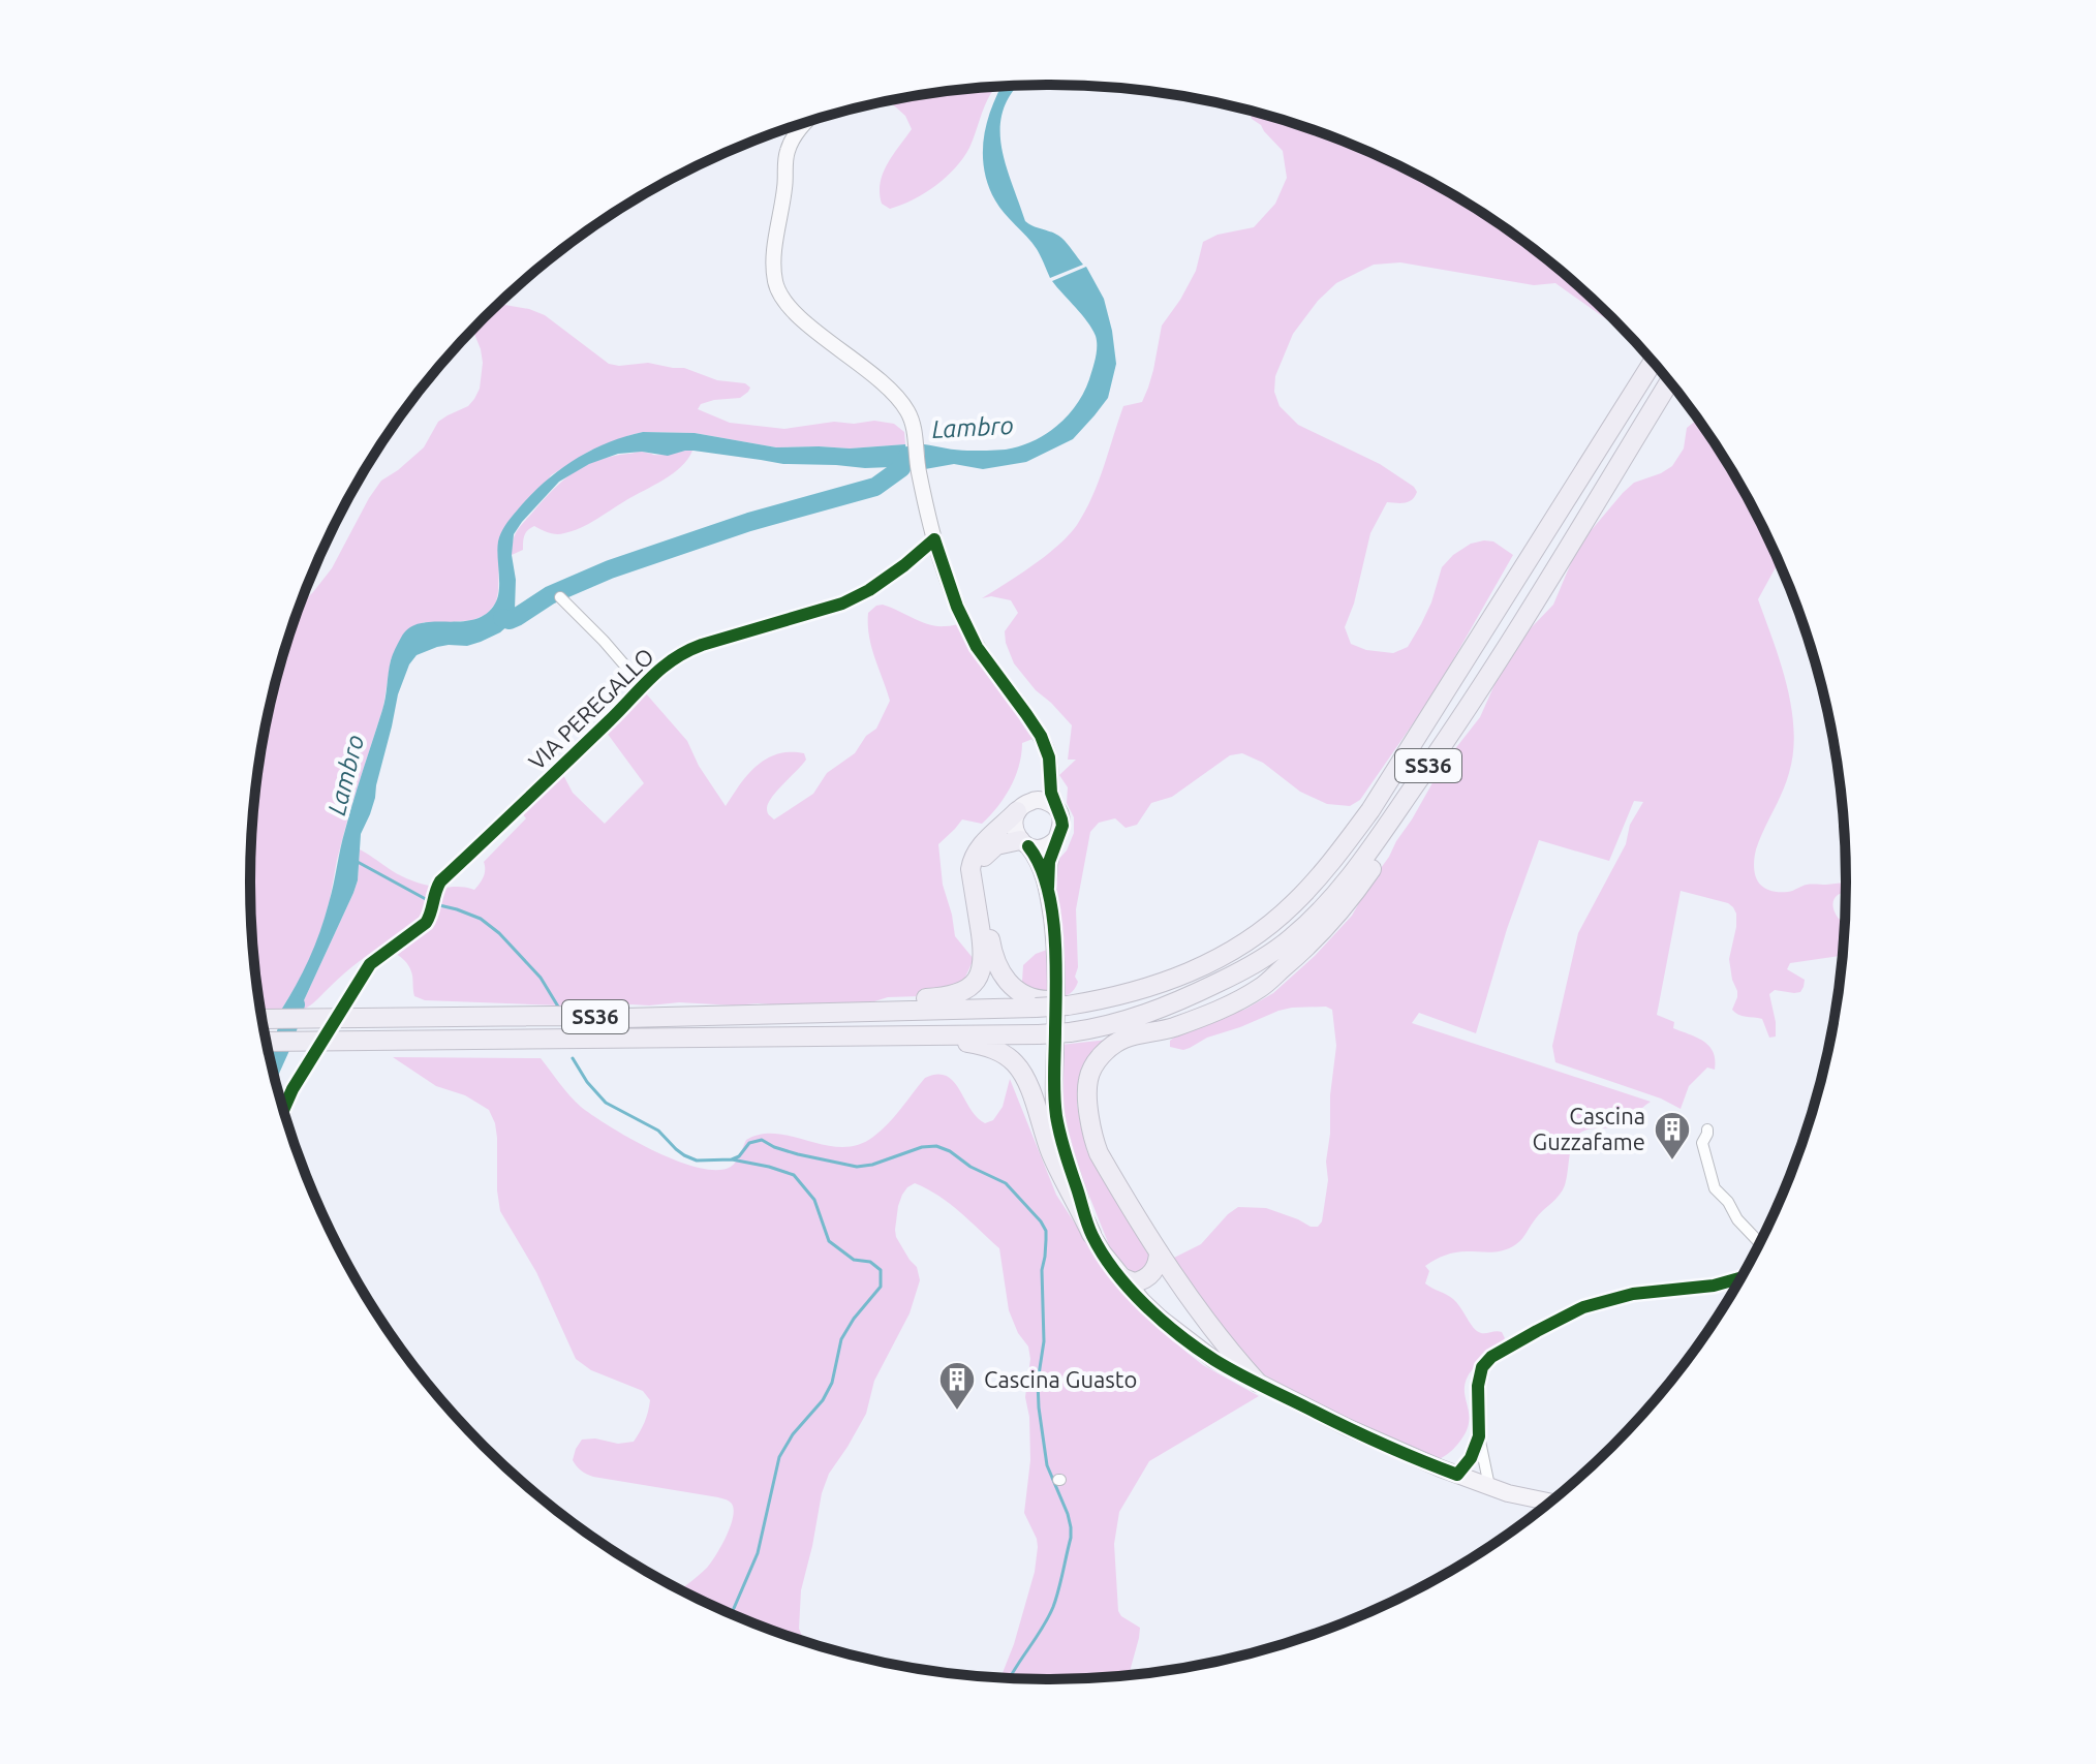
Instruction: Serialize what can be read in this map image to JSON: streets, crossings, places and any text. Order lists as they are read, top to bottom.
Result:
{
  "streets": {
    "highway": ["SS36"],
    "street": ["VIA PEREGALLO"]
  },
  "water": ["Lambro"],
  "places": {
    "building": ["Cascina Guzzafame", "Cascina Guasto"]
  }
}
